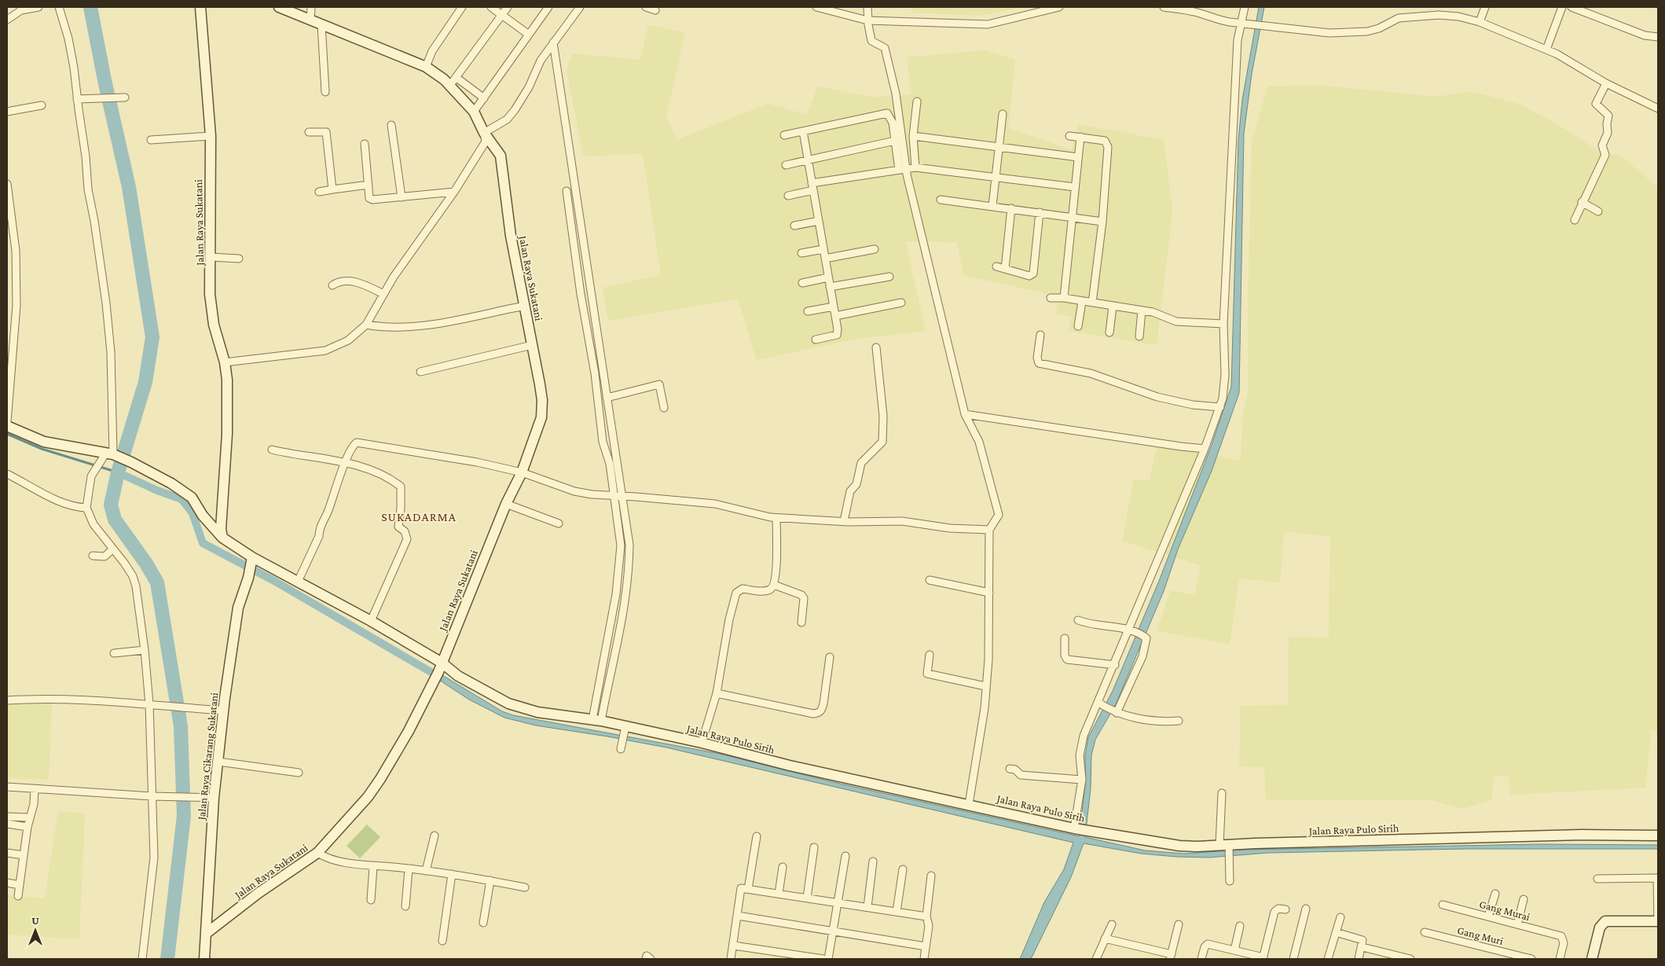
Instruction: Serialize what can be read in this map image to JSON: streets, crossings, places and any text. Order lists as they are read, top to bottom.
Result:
{
  "streets": {
    "street": [
      "Jalan Raya Sukatani",
      "Jalan Raya Pulo Sirih",
      "Jalan Raya Cikarang Sukatani",
      "Gang Murai",
      "Gang Muri"
    ]
  },
  "crossings": [
    ["Jalan Raya Sukatani", "Jalan Raya Pulo Sirih"],
    ["Jalan Raya Sukatani", "Jalan Raya Cikarang Sukatani"]
  ],
  "districts": ["SUKADARMA"],
  "north": "top"
}
